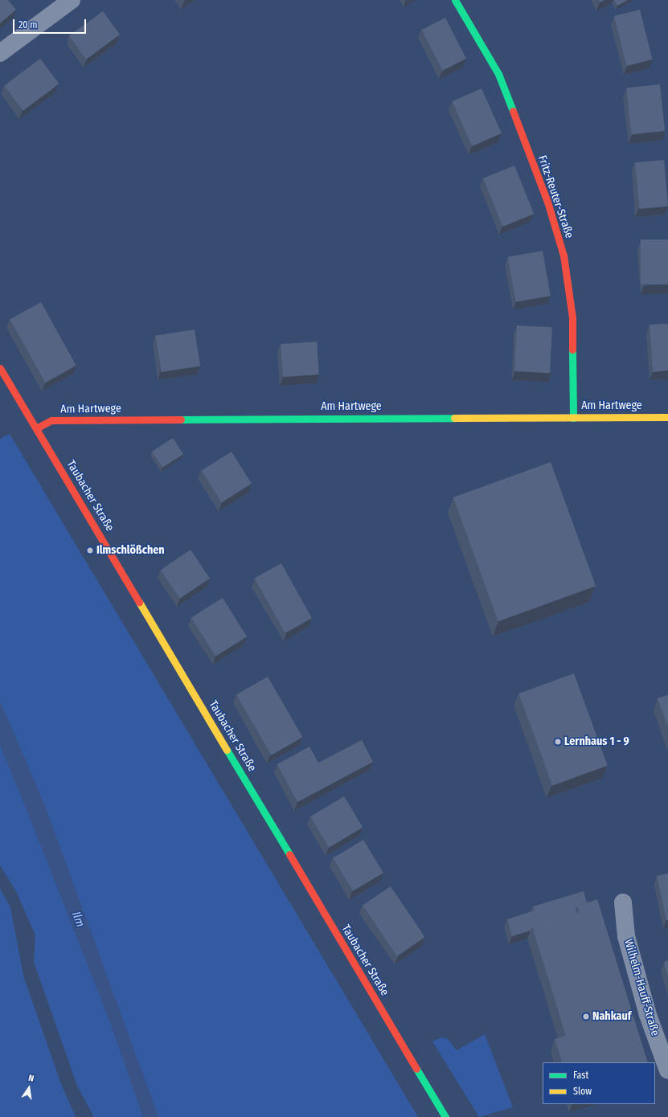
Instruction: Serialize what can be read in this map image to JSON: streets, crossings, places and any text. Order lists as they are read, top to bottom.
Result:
{
  "streets": {
    "street": [
      "Fritz-Reuter-Straße",
      "Am Hartwege",
      "Taubacher Straße",
      "Wilhelm-Hauff-Straße"
    ]
  },
  "crossings": [
    ["Fritz-Reuter-Straße", "Am Hartwege"],
    ["Am Hartwege", "Taubacher Straße"]
  ],
  "water": ["Ilm"],
  "places": ["Ilmschlößchen", "Lernhaus 1 - 9", "Nahkauf"],
  "legend": ["Fast", "Slow"],
  "scale_bar": "20 m",
  "north": "top"
}
